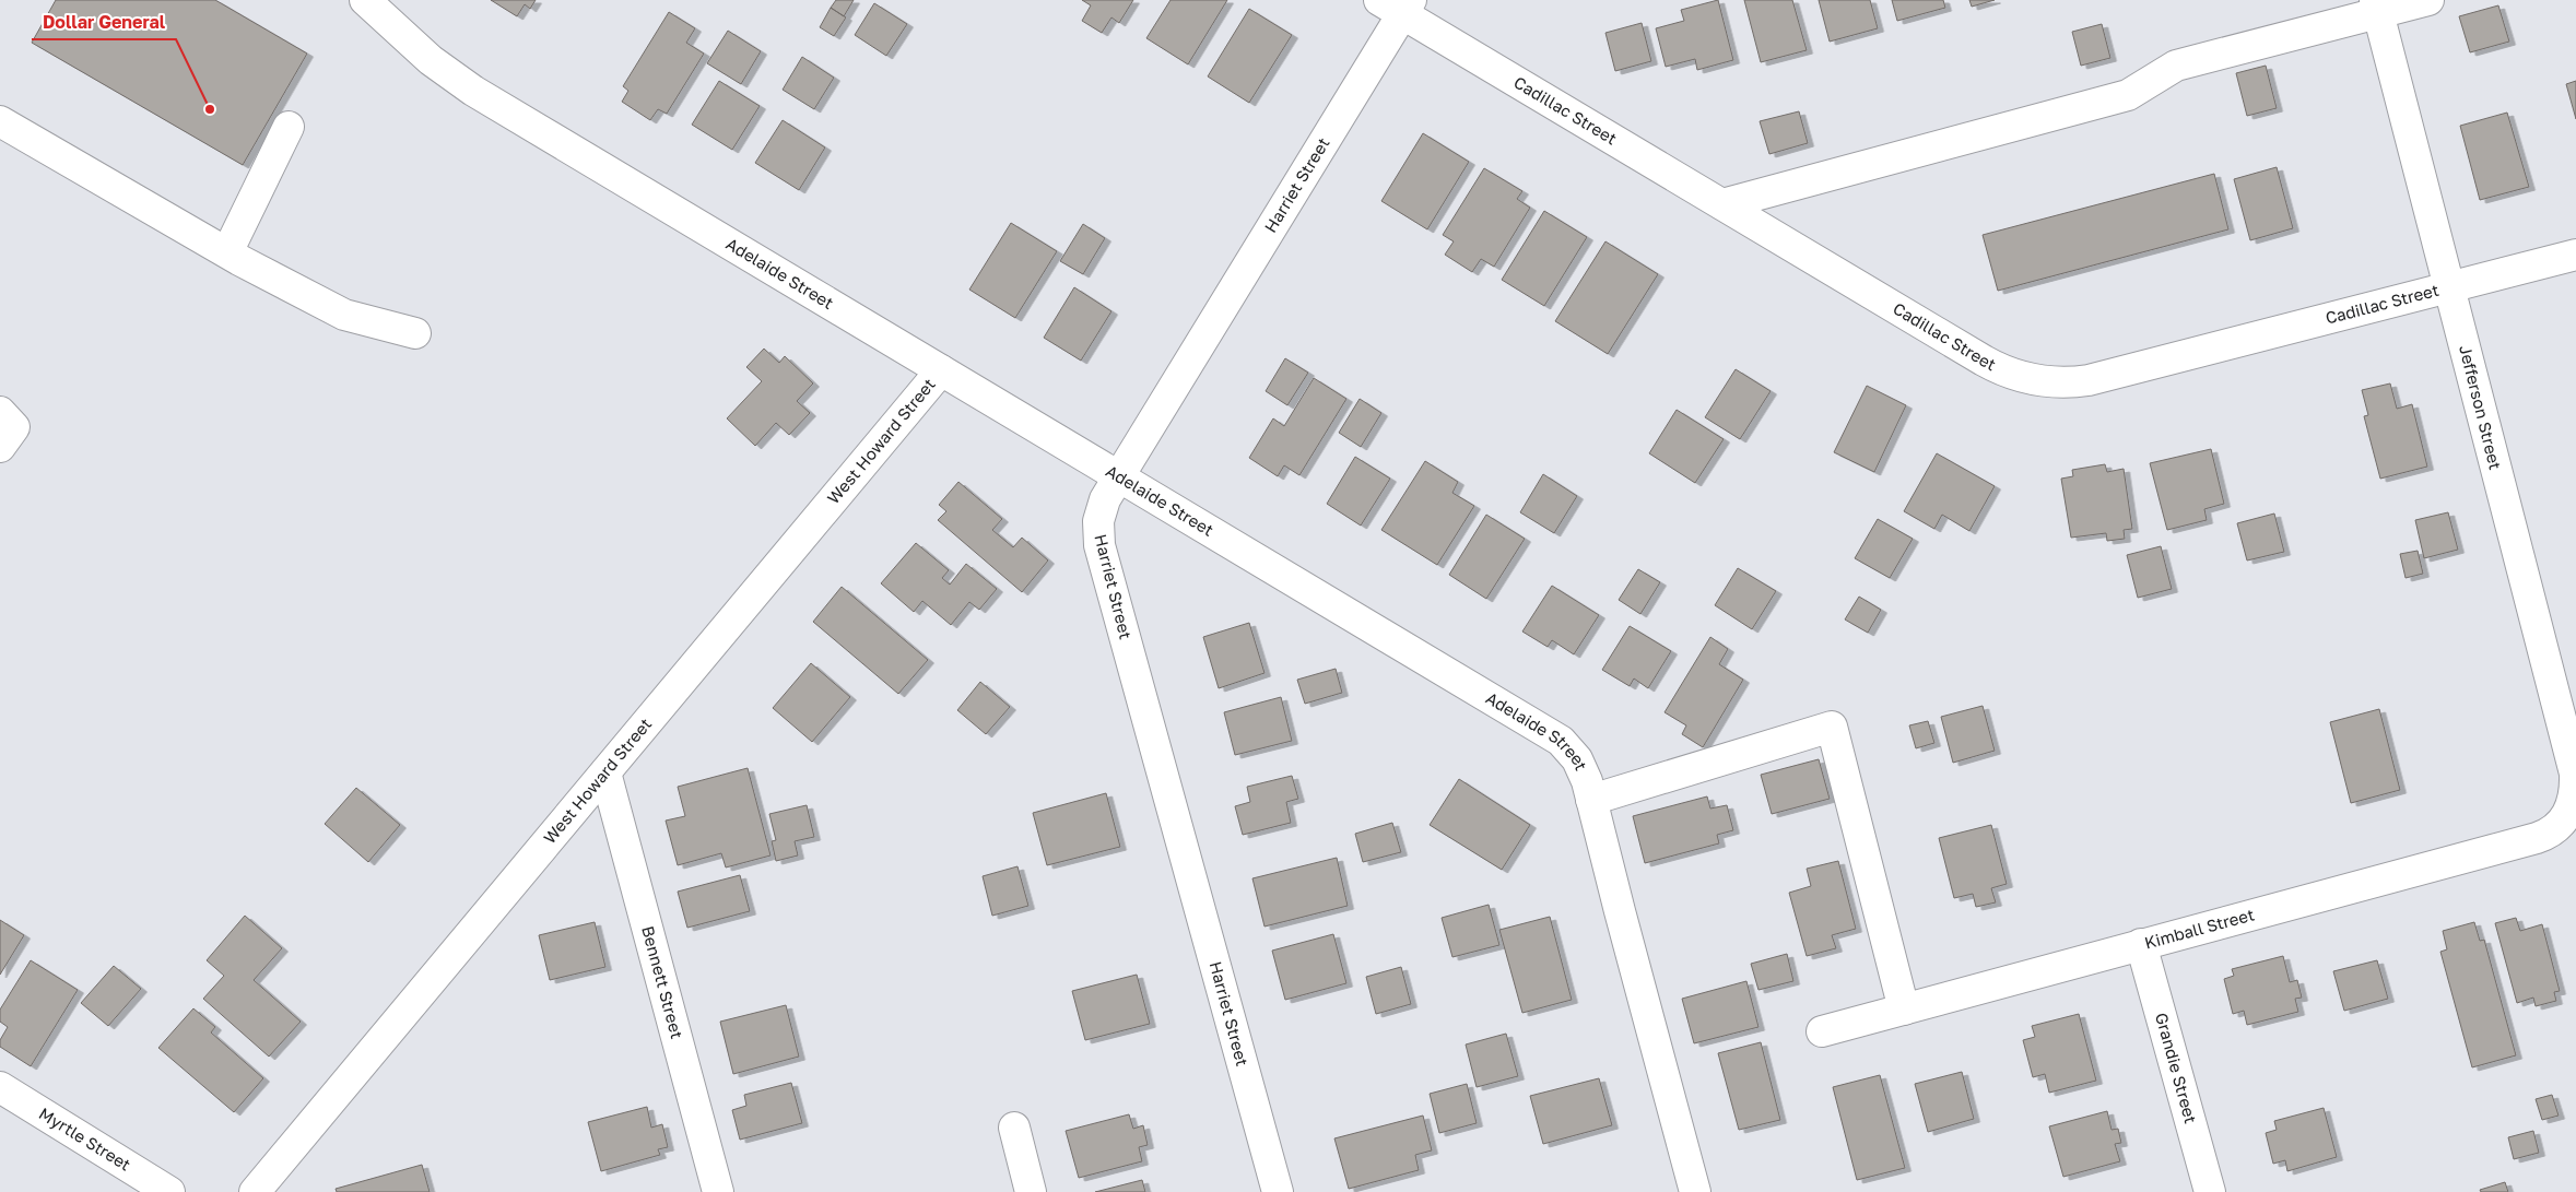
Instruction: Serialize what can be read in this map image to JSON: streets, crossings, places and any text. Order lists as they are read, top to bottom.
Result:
{
  "streets": {
    "street": [
      "Cadillac Street",
      "Harriet Street",
      "Adelaide Street",
      "Jefferson Street",
      "West Howard Street",
      "Kimball Street",
      "Bennett Street",
      "Grandie Street",
      "Myrtle Street"
    ]
  },
  "crossings": [
    ["Cadillac Street", "Harriet Street"],
    ["Cadillac Street", "Jefferson Street"],
    ["Harriet Street", "Adelaide Street"],
    ["Adelaide Street", "West Howard Street"],
    ["Jefferson Street", "Kimball Street"],
    ["West Howard Street", "Bennett Street"],
    ["Kimball Street", "Grandie Street"]
  ],
  "places": ["Dollar General"]
}
